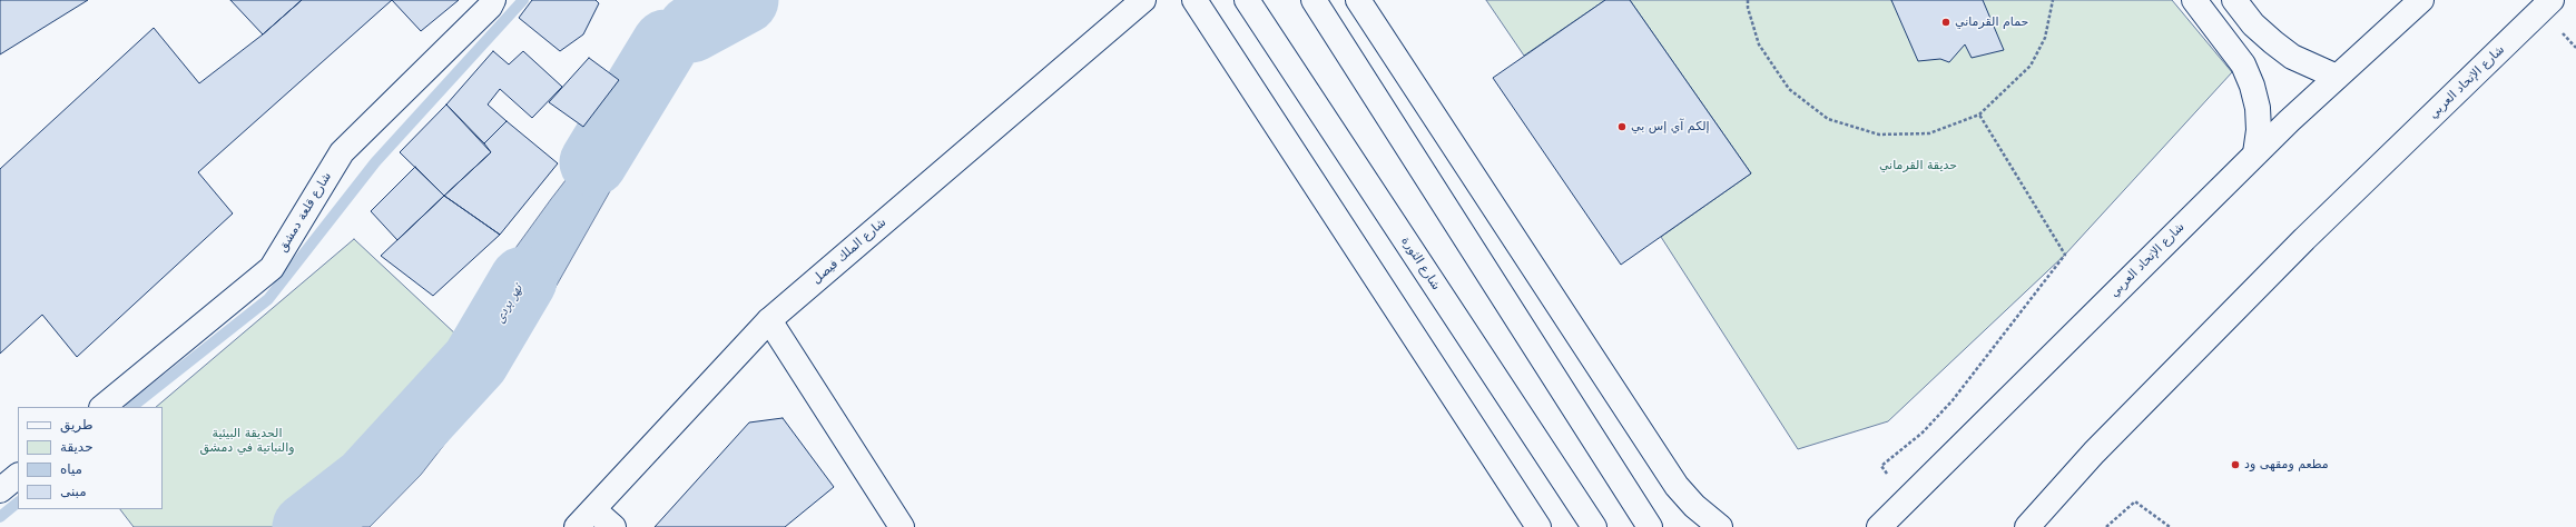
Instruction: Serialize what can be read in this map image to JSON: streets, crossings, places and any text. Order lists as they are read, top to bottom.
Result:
{
  "streets": {
    "main road": [
      "شارع الإتحاد العربي",
      "شارع قلعة دمشق",
      "شارع الملك فيصل",
      "شارع الثورة"
    ]
  },
  "water": ["نهر بردى"],
  "parks": ["حديقة القرماني", "الحديقة البيئية والنباتية في دمشق"],
  "places": ["حمام القرماني", "إلكم آي إس بي", "مطعم ومقهى ود"],
  "legend": [
    "طريق",
    "حديقة",
    "مياه",
    "مبنى"
  ]
}
